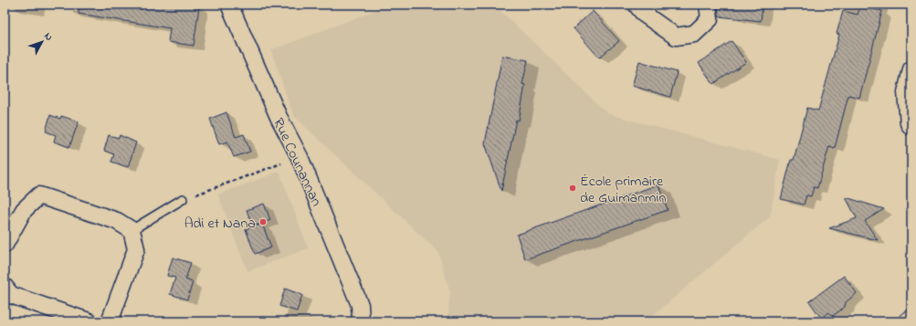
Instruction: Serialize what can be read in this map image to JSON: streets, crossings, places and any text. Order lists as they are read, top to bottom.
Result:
{
  "streets": {
    "street": ["Rue Counannan"]
  },
  "places": ["École primaire de Guimanmin", "Adi et Nana"],
  "north": "top right"
}
